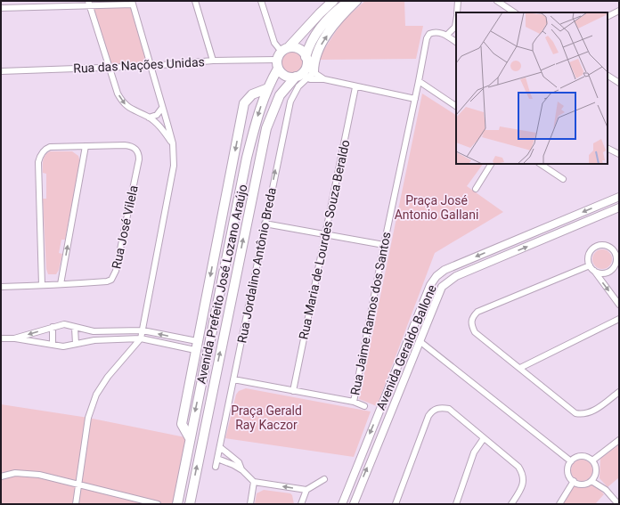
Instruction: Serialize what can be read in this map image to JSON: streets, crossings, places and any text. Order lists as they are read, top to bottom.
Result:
{
  "streets": {
    "main road": ["Avenida Prefeito José Lozano Araújo"],
    "street": [
      "Rua das Nações Unidas",
      "Rua José Vilela",
      "Rua Maria de Lourdes Souza Beraldo",
      "Rua Jordalino Antônio Breda",
      "Rua Jaime Ramos dos Santos",
      "Avenida Geraldo Ballone"
    ]
  },
  "crossings": [
    ["Rua das Nações Unidas", "Rua Jordalino Antônio Breda"],
    ["Rua das Nações Unidas", "Avenida Prefeito José Lozano Araújo"],
    ["Rua Jordalino Antônio Breda", "Avenida Prefeito José Lozano Araújo"]
  ],
  "one_way": ["Rua Jordalino Antônio Breda"],
  "parks": ["Praça José Antonio Gallani", "Praça Gerald Ray Kaczor"]
}
